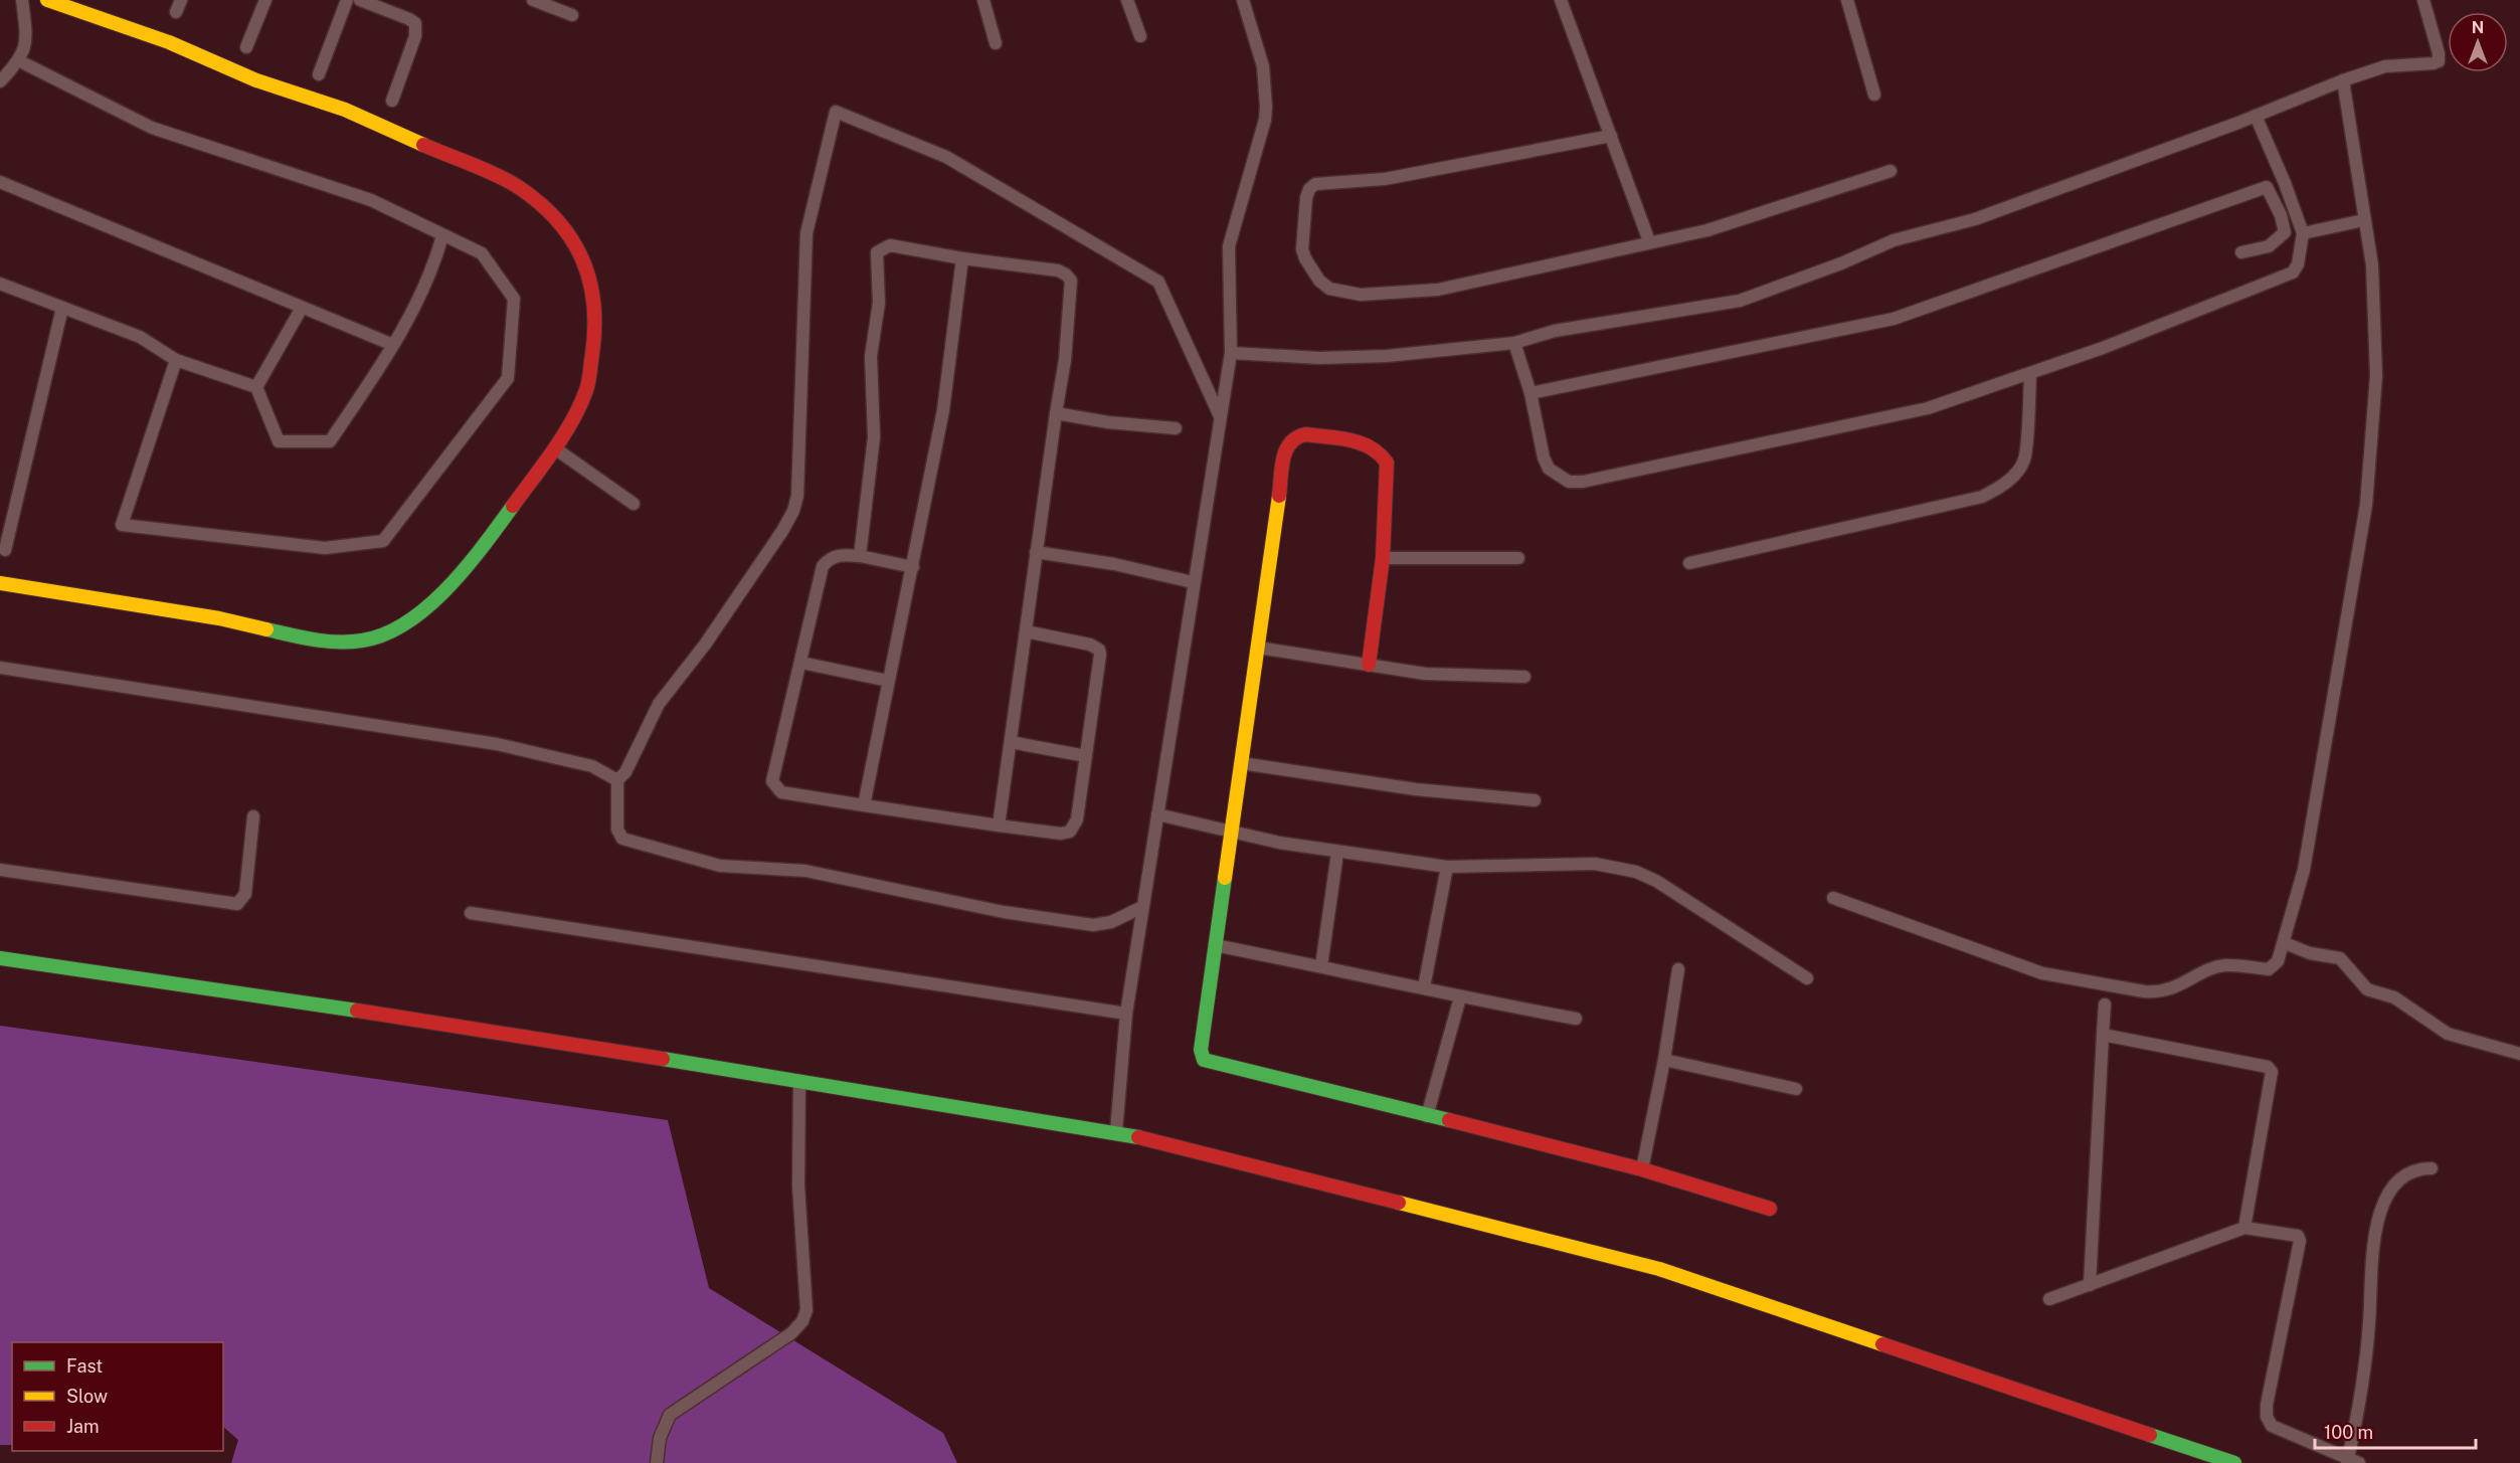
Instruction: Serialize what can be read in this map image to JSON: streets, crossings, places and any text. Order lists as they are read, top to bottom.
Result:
{
  "legend": ["Fast", "Slow", "Jam"],
  "scale_bar": "100 m",
  "north": "top"
}
